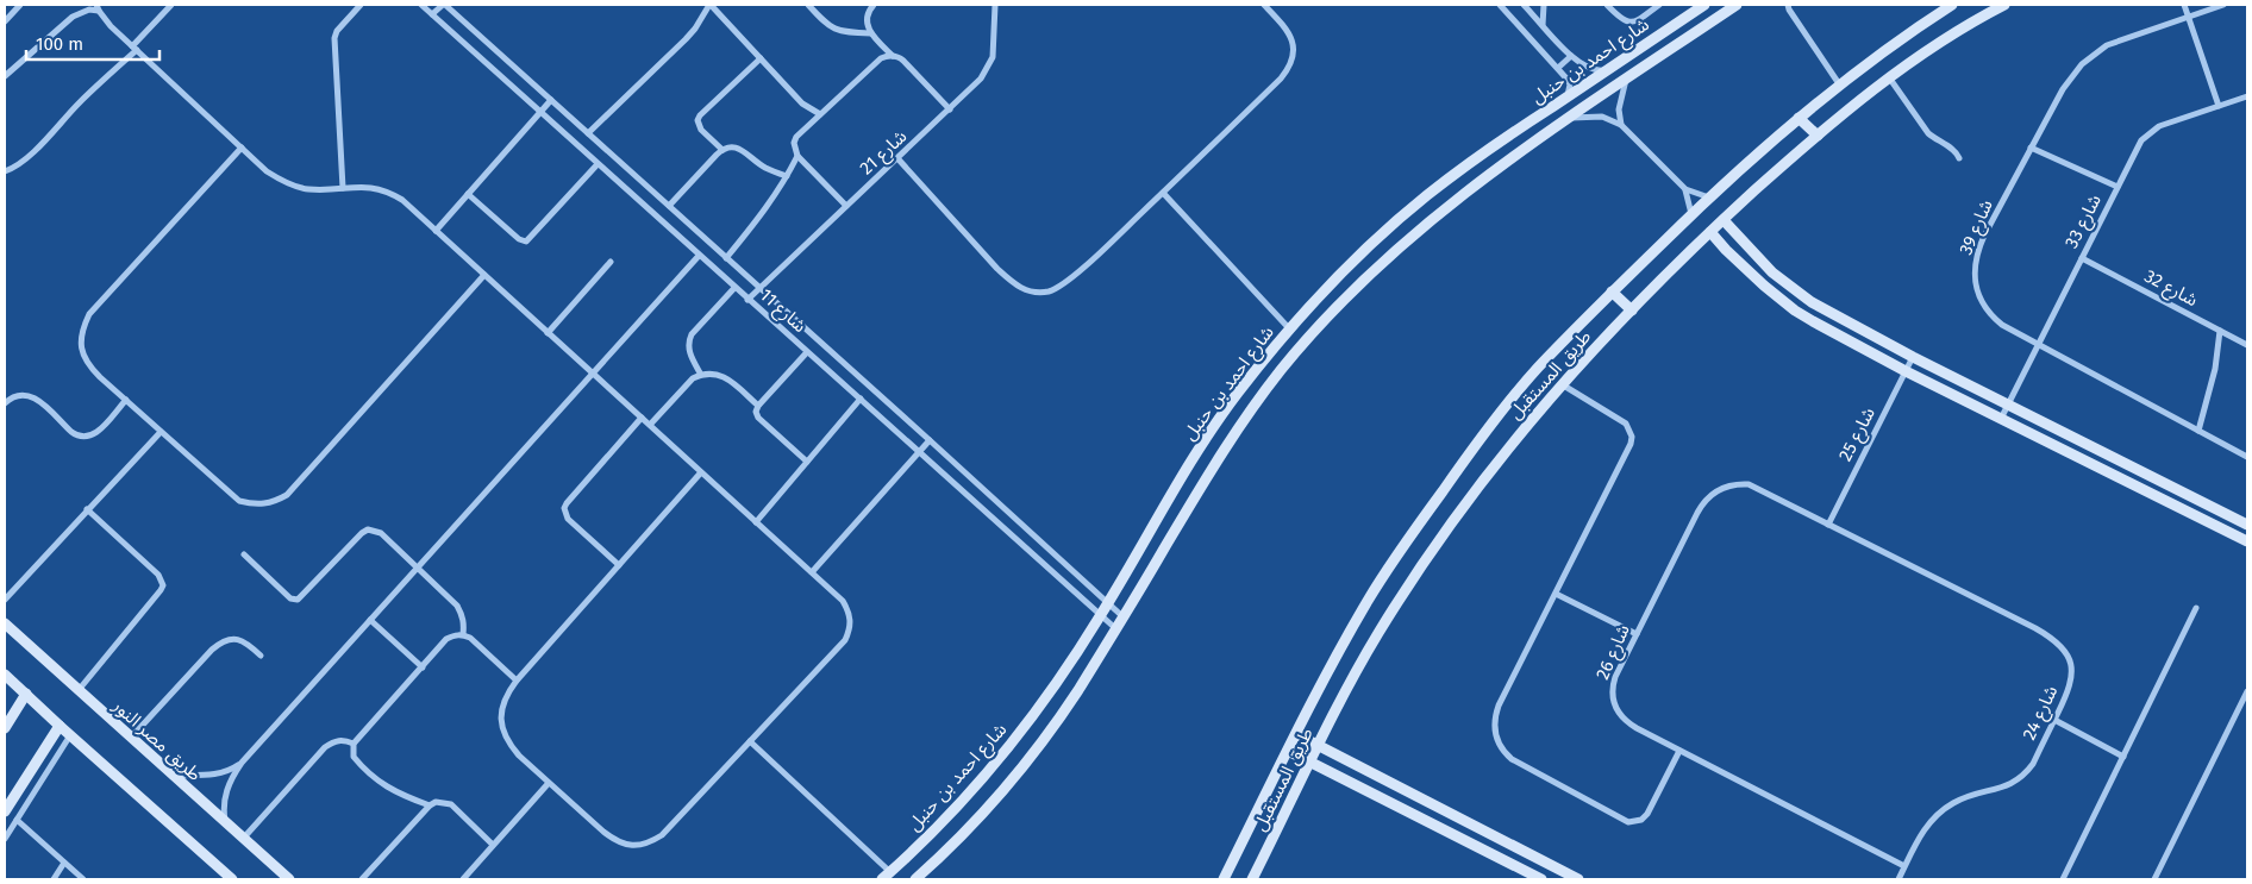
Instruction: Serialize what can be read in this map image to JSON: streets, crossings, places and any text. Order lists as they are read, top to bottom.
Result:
{
  "streets": {
    "street": [
      "شارع احمد بن حنبل",
      "شارع 21",
      "شارع 33",
      "شارع 39",
      "شارع 32",
      "شارع 11",
      "طريق المستقبل",
      "شارع 25",
      "شارع 26",
      "شارع 24",
      "طريق مصر النور"
    ]
  },
  "crossings": [
    ["شارع احمد بن حنبل", "شارع 11"],
    ["شارع 21", "شارع 11"],
    ["شارع 33", "شارع 39"],
    ["شارع 33", "شارع 32"],
    ["شارع 25", "شارع 26"],
    ["شارع 25", "شارع 24"],
    ["شارع 26", "شارع 24"]
  ],
  "scale_bar": "100 m"
}
